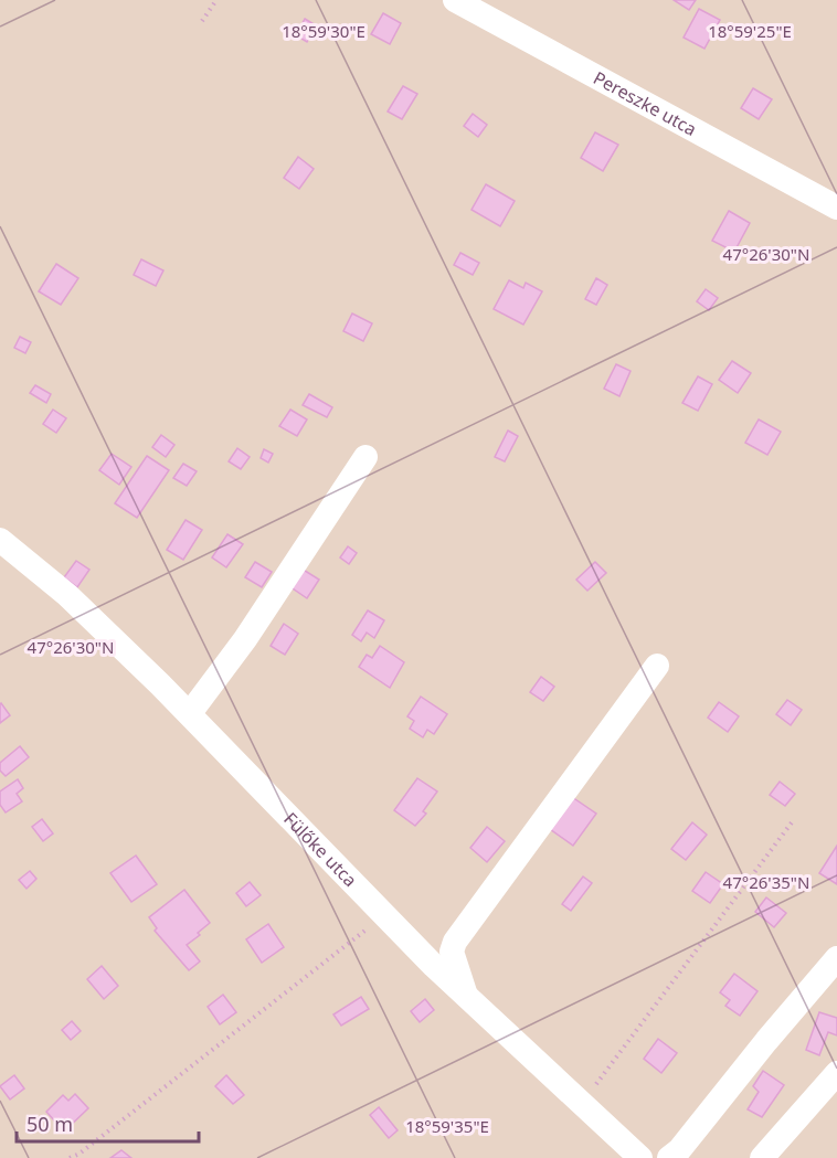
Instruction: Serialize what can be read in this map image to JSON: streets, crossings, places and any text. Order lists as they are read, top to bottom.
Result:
{
  "streets": {
    "street": ["Pereszke utca", "Fülőke utca"]
  },
  "scale_bar": "50 m",
  "coordinates": [
    "18°59'30\"E",
    "18°59'25\"E",
    "47°26'30\"N",
    "47°26'35\"N",
    "18°59'35\"E"
  ]
}
